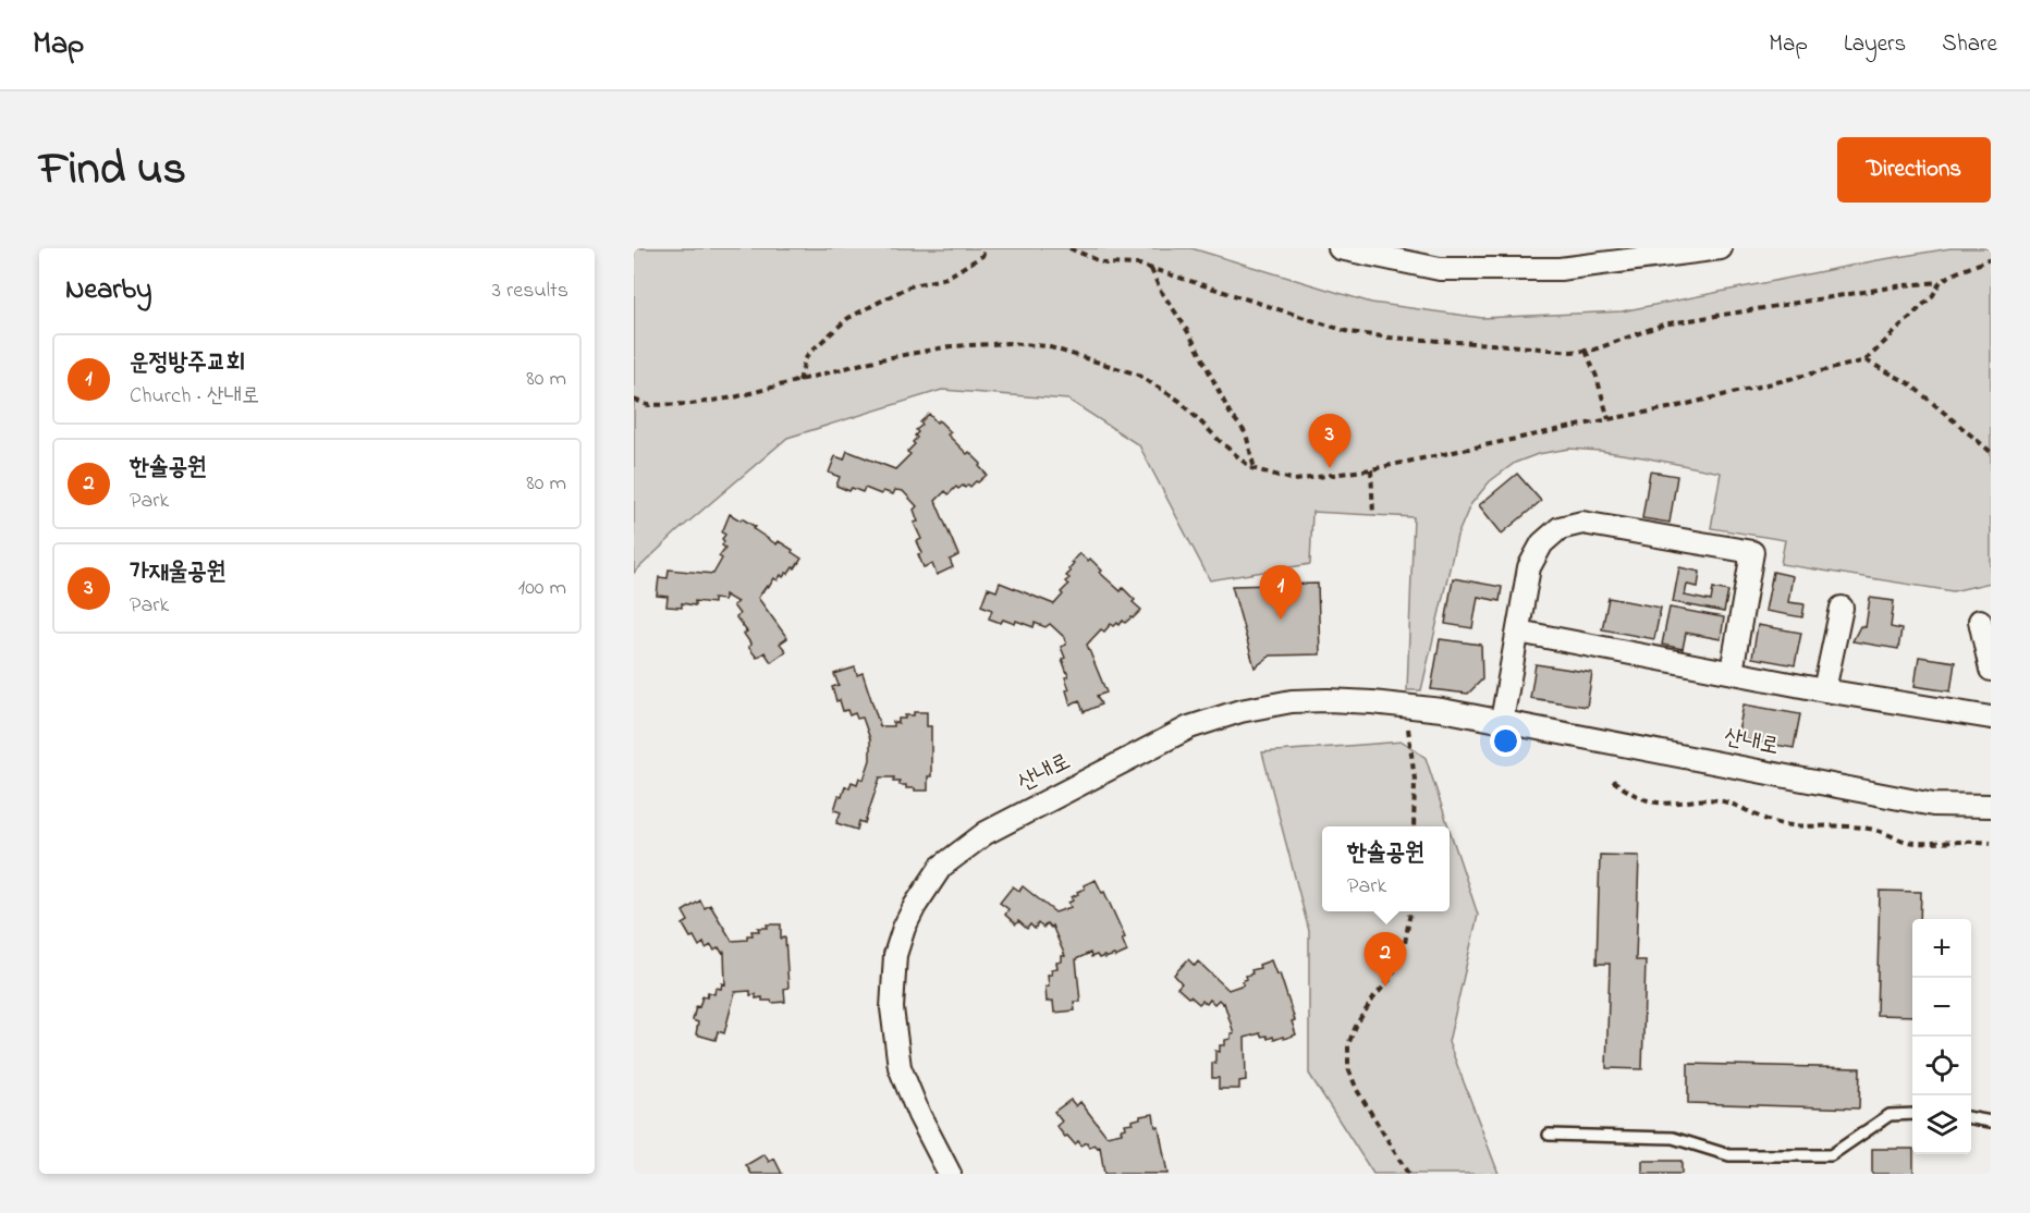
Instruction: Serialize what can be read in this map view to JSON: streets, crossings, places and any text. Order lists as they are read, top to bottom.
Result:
{
  "streets": {
    "street": ["산내로"]
  },
  "page": {
    "header": "Map",
    "nav": ["Map", "Layers", "Share"],
    "title": "Find us",
    "buttons": "Directions",
    "heading": ["Nearby", "3 results"],
    "list": [
      {
        "mark": "1",
        "name": "운정방주교회",
        "note": "Church · 산내로",
        "value": "80 m"
      },
      {
        "mark": "2",
        "name": "한솔공원",
        "note": "Park",
        "value": "80 m"
      },
      {
        "mark": "3",
        "name": "가재울공원",
        "note": "Park",
        "value": "100 m"
      }
    ],
    "pins": ["3", "1", "2"],
    "popup": ["한솔공원", "Park"],
    "map_buttons": ["+", "−"]
  }
}
